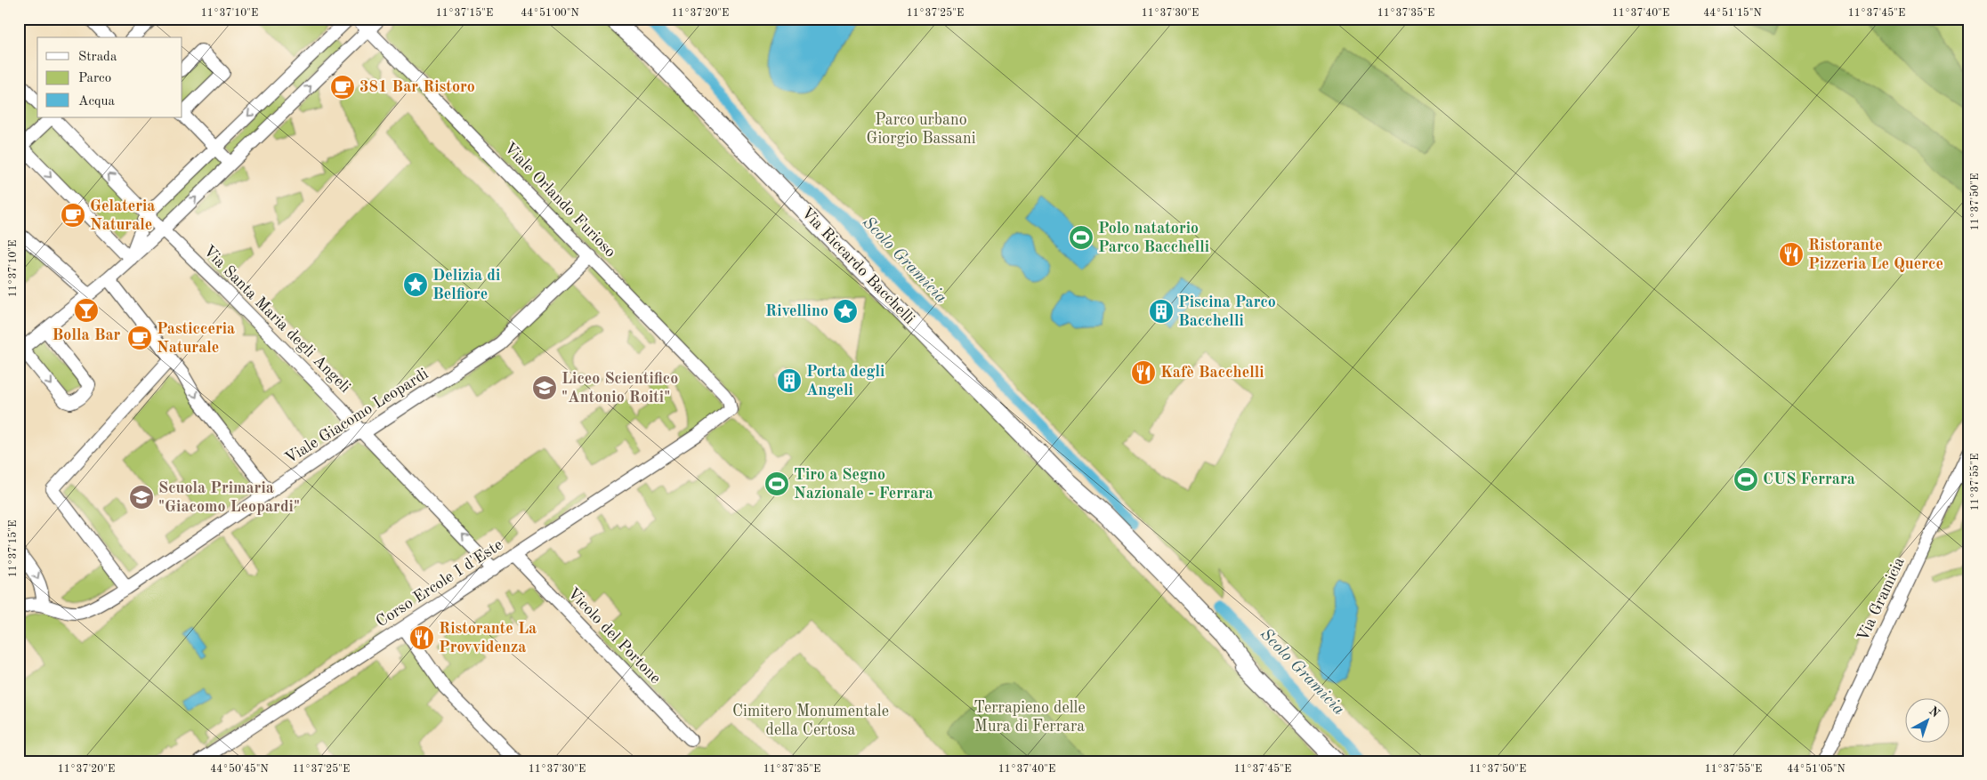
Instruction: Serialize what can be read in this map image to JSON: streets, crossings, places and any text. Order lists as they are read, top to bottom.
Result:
{
  "streets": {
    "main road": ["Via Riccardo Bacchelli"],
    "street": [
      "Viale Orlando Furioso",
      "Via Santa Maria degli Angeli",
      "Viale Giacomo Leopardi",
      "Corso Ercole I d'Este",
      "Via Gramicia",
      "Vicolo del Portone"
    ]
  },
  "crossings": [
    ["Viale Orlando Furioso", "Viale Giacomo Leopardi"],
    ["Viale Orlando Furioso", "Corso Ercole I d'Este"],
    ["Via Santa Maria degli Angeli", "Viale Giacomo Leopardi"],
    ["Via Santa Maria degli Angeli", "Corso Ercole I d'Este"],
    ["Corso Ercole I d'Este", "Vicolo del Portone"]
  ],
  "water": ["Scolo Gramicia"],
  "parks": ["Parco urbano Giorgio Bassani", "Terrapieno delle Mura di Ferrara", "Cimitero Monumentale della Certosa"],
  "places": {
    "cafe": ["381 Bar Ristoro", "Gelateria Naturale", "Pasticceria Naturale"],
    "sports": ["Polo natatorio Parco Bacchelli", "CUS Ferrara", "Tiro a Segno Nazionale - Ferrara"],
    "restaurant": ["Ristorante Pizzeria Le Querce", "Kafè Bacchelli", "Ristorante La Provvidenza"],
    "place": ["Delizia di Belfiore", "Rivellino"],
    "bar": ["Bolla Bar"],
    "building": ["Piscina Parco Bacchelli", "Porta degli Angeli"],
    "school or university": ["Liceo Scientifico \"Antonio Roiti\"", "Scuola Primaria \"Giacomo Leopardi\""]
  },
  "legend": ["Strada", "Parco", "Acqua"],
  "north": "top right",
  "coordinates": [
    "11°37'10\"E",
    "11°37'15\"E",
    "44°51'00\"N",
    "11°37'20\"E",
    "11°37'25\"E",
    "11°37'30\"E",
    "11°37'35\"E",
    "11°37'40\"E",
    "44°51'15\"N",
    "11°37'45\"E",
    "11°37'50\"E",
    "11°37'55\"E",
    "44°50'45\"N",
    "44°51'05\"N"
  ]
}
